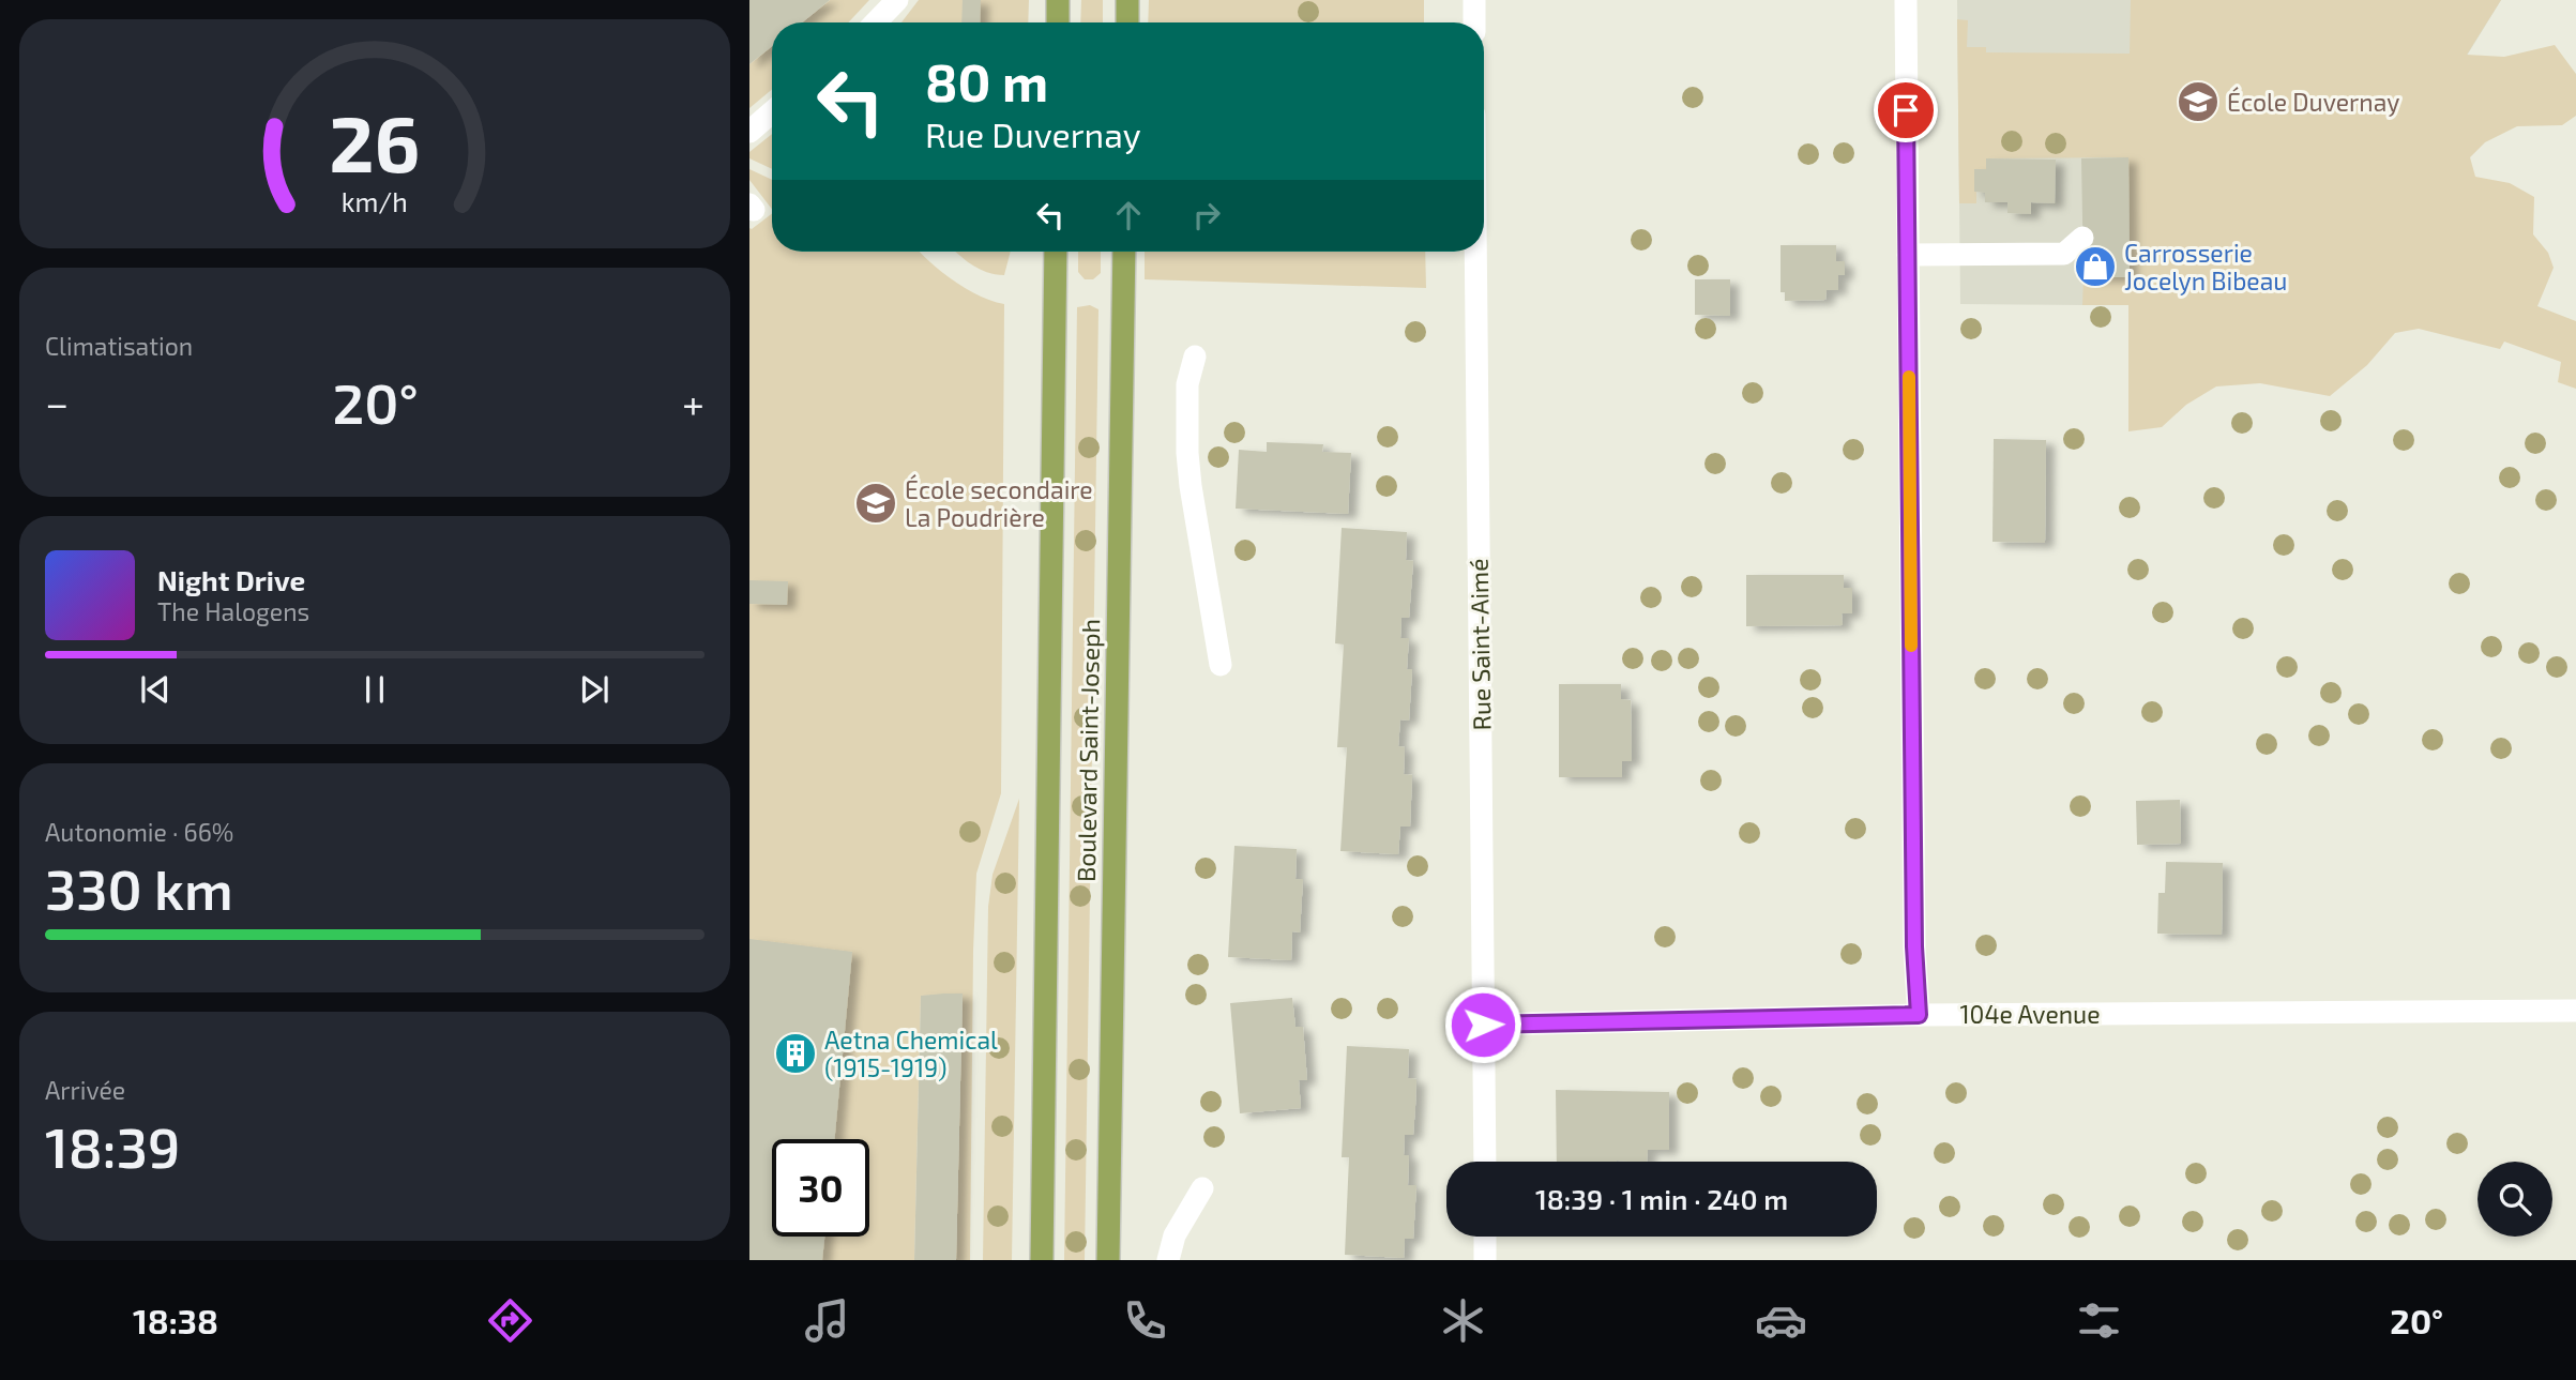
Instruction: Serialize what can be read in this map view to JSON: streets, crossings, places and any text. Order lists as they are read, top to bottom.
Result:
{
  "streets": {
    "main road": ["Boulevard Saint-Joseph"],
    "street": ["Rue Saint-Aimé", "104e Avenue"]
  },
  "crossings": [
    ["Rue Saint-Aimé", "104e Avenue"]
  ],
  "places": {
    "school or university": ["École Duvernay", "École secondaire La Poudrière"],
    "shop": ["Carrosserie Jocelyn Bibeau"],
    "building": ["Aetna Chemical (1915-1919)"]
  },
  "page": {
    "turn": ["80 m", "Rue Duvernay"],
    "tile": [
      "Climatisation",
      ["Autonomie · 66%", "330 km"],
      ["Arrivée", "18:39"]
    ],
    "heat": ["−", "20°", "+"],
    "song": ["Night Drive", "The Halogens"],
    "limit": "30",
    "trip": "18:39 · 1 min · 240 m",
    "tabs": ["18:38", "20°"],
    "gauge": ["26", "km/h"]
  }
}
